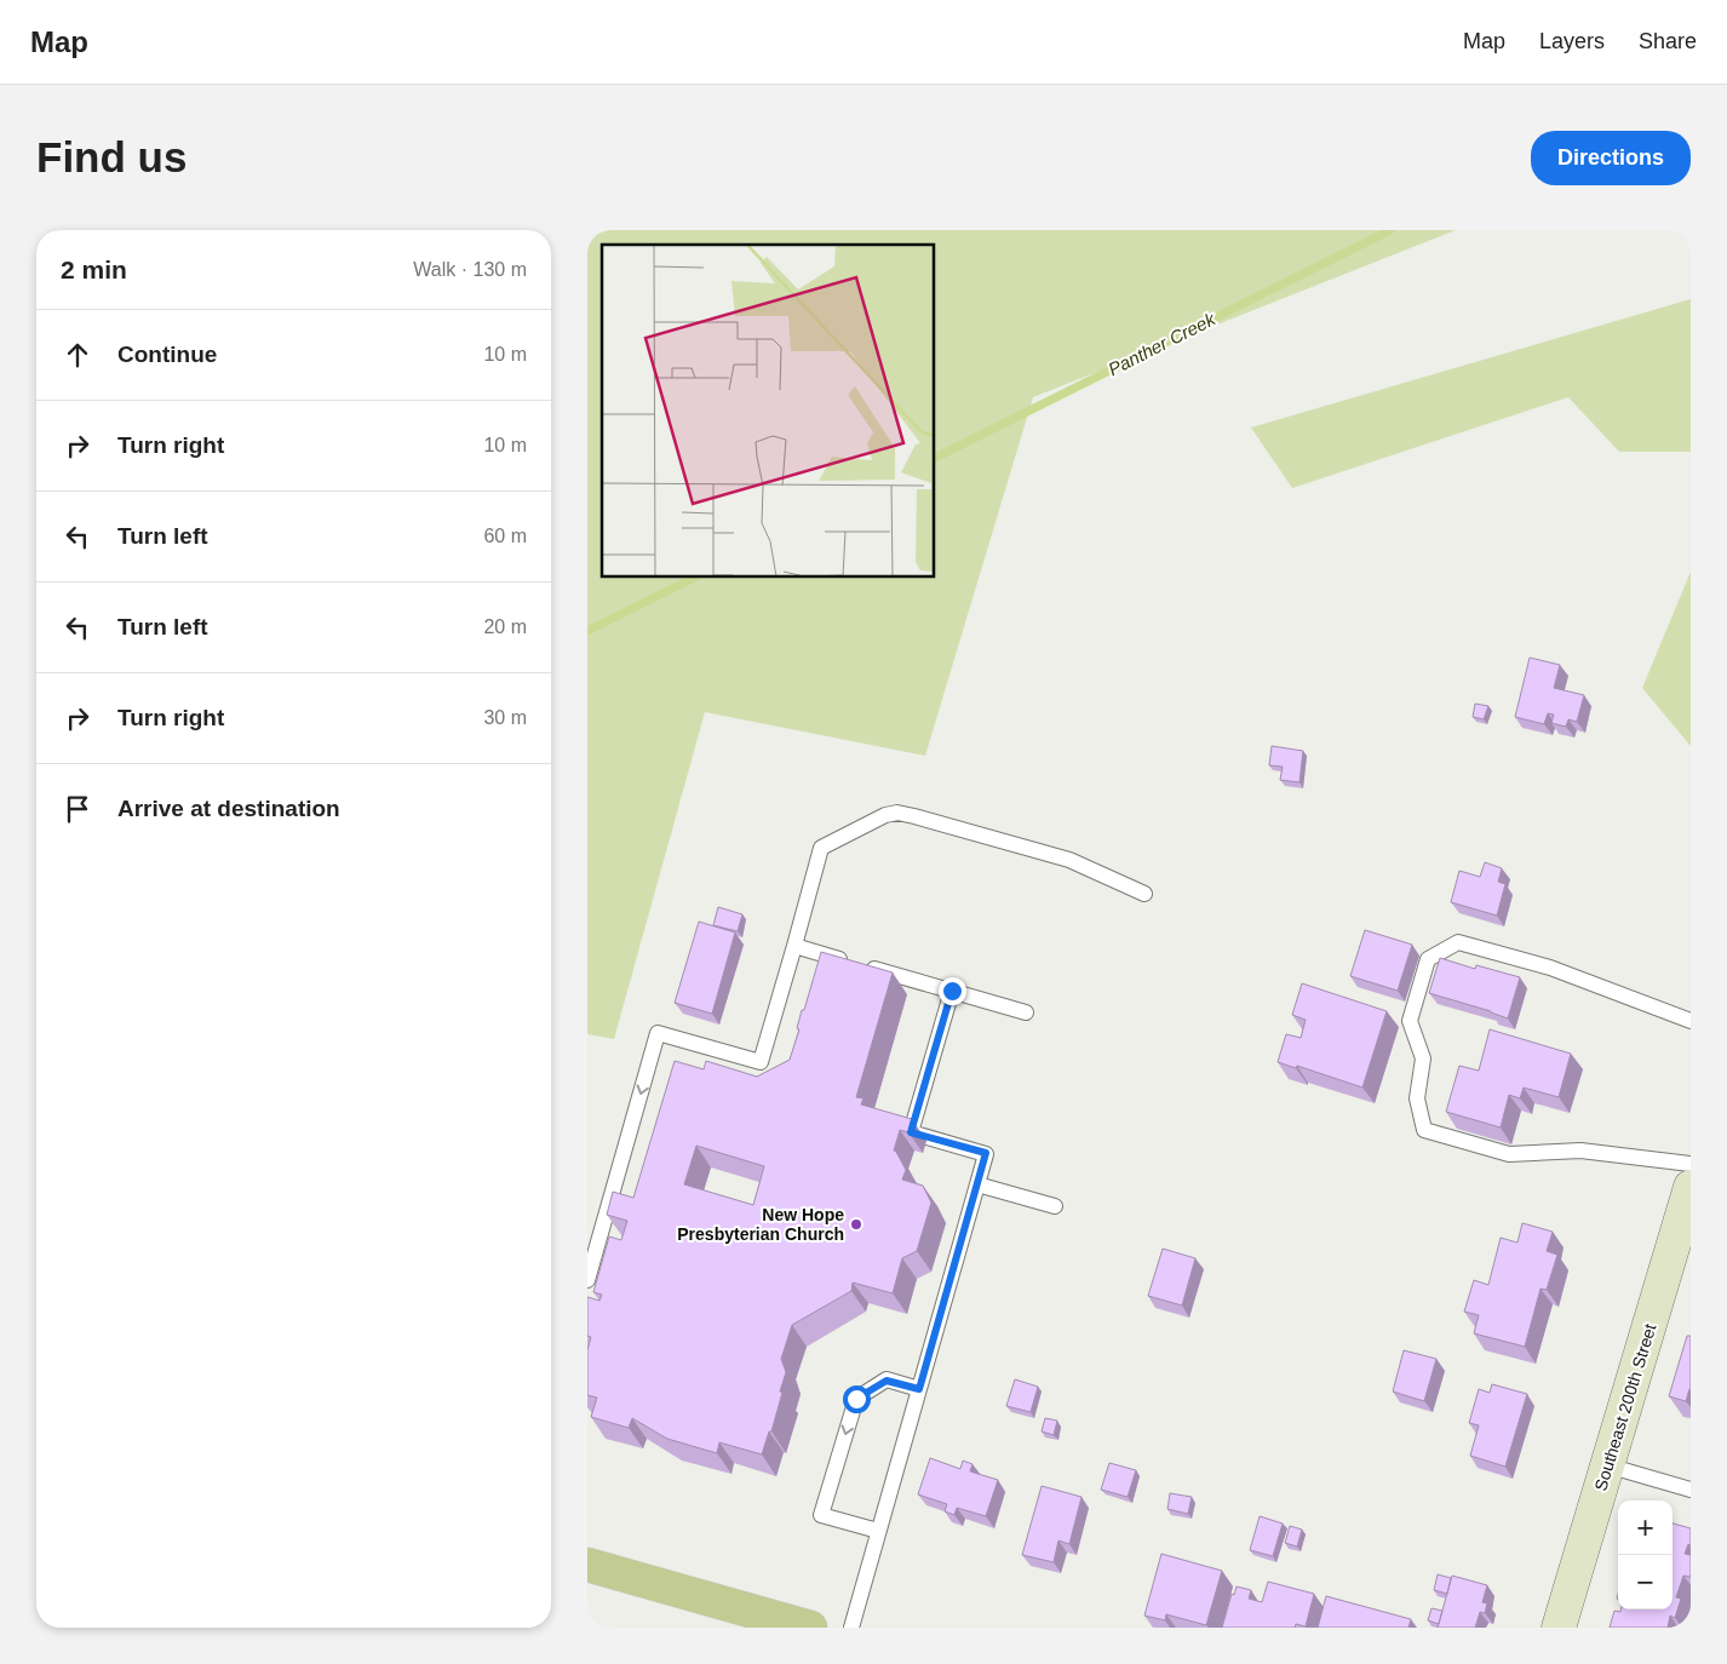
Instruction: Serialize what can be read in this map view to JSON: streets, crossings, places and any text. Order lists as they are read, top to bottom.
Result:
{
  "streets": {
    "street": ["Southeast 200th Street"]
  },
  "water": ["Panther Creek"],
  "places": ["New Hope Presbyterian Church"],
  "page": {
    "header": "Map",
    "nav": ["Map", "Layers", "Share"],
    "buttons": "Directions",
    "title": "Find us",
    "heading": ["2 min", "Walk · 130 m"],
    "list": [
      ["Continue", "10 m"],
      ["Turn right", "10 m"],
      ["Turn left", "60 m"],
      ["Turn left", "20 m"],
      ["Turn right", "30 m"],
      "Arrive at destination"
    ],
    "map_buttons": ["+", "−"]
  }
}
